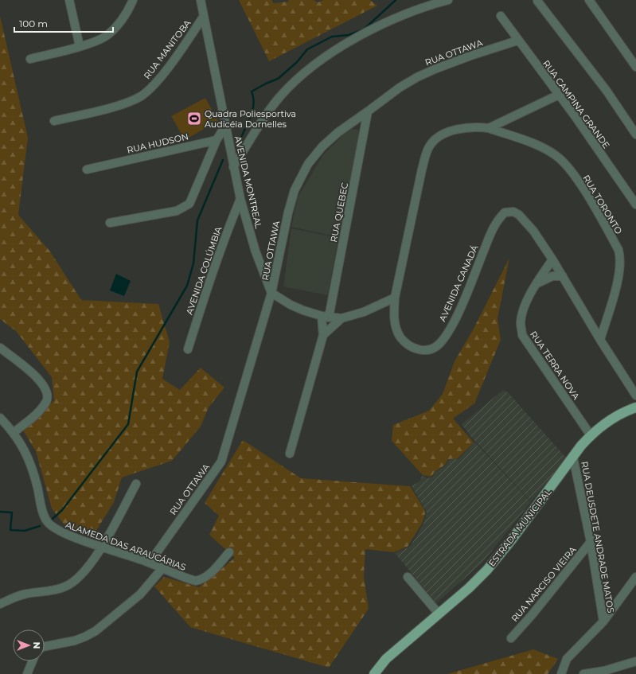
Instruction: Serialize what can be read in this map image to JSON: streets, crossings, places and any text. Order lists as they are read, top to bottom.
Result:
{
  "streets": {
    "main road": ["ESTRADA MUNICIPAL"],
    "street": [
      "RUA MANITOBA",
      "RUA OTTAWA",
      "RUA CAMPINA GRANDE",
      "RUA HUDSON",
      "AVENIDA MONTREAL",
      "RUA TORONTO",
      "RUA QUEBEC",
      "AVENIDA COLÚMBIA",
      "AVENIDA CANADÁ",
      "RUA TERRA NOVA",
      "RUA DEUSDETE ANDRADE MATOS",
      "ALAMEDA DAS ARAUCÁRIAS",
      "RUA NARCISO VIEIRA"
    ]
  },
  "crossings": [
    ["RUA MANITOBA", "AVENIDA MONTREAL"],
    ["RUA OTTAWA", "RUA CAMPINA GRANDE"],
    ["RUA OTTAWA", "AVENIDA MONTREAL"],
    ["RUA OTTAWA", "RUA QUEBEC"],
    ["RUA OTTAWA", "ALAMEDA DAS ARAUCÁRIAS"],
    ["RUA CAMPINA GRANDE", "AVENIDA CANADÁ"],
    ["AVENIDA MONTREAL", "AVENIDA COLÚMBIA"],
    ["RUA TORONTO", "AVENIDA CANADÁ"],
    ["AVENIDA CANADÁ", "RUA TERRA NOVA"],
    ["RUA TERRA NOVA", "ESTRADA MUNICIPAL"],
    ["ESTRADA MUNICIPAL", "RUA DEUSDETE ANDRADE MATOS"],
    ["RUA DEUSDETE ANDRADE MATOS", "RUA NARCISO VIEIRA"]
  ],
  "places": {
    "sports": ["Quadra Poliesportiva Audicéia Dornelles"]
  },
  "scale_bar": "100 m",
  "north": "right"
}
